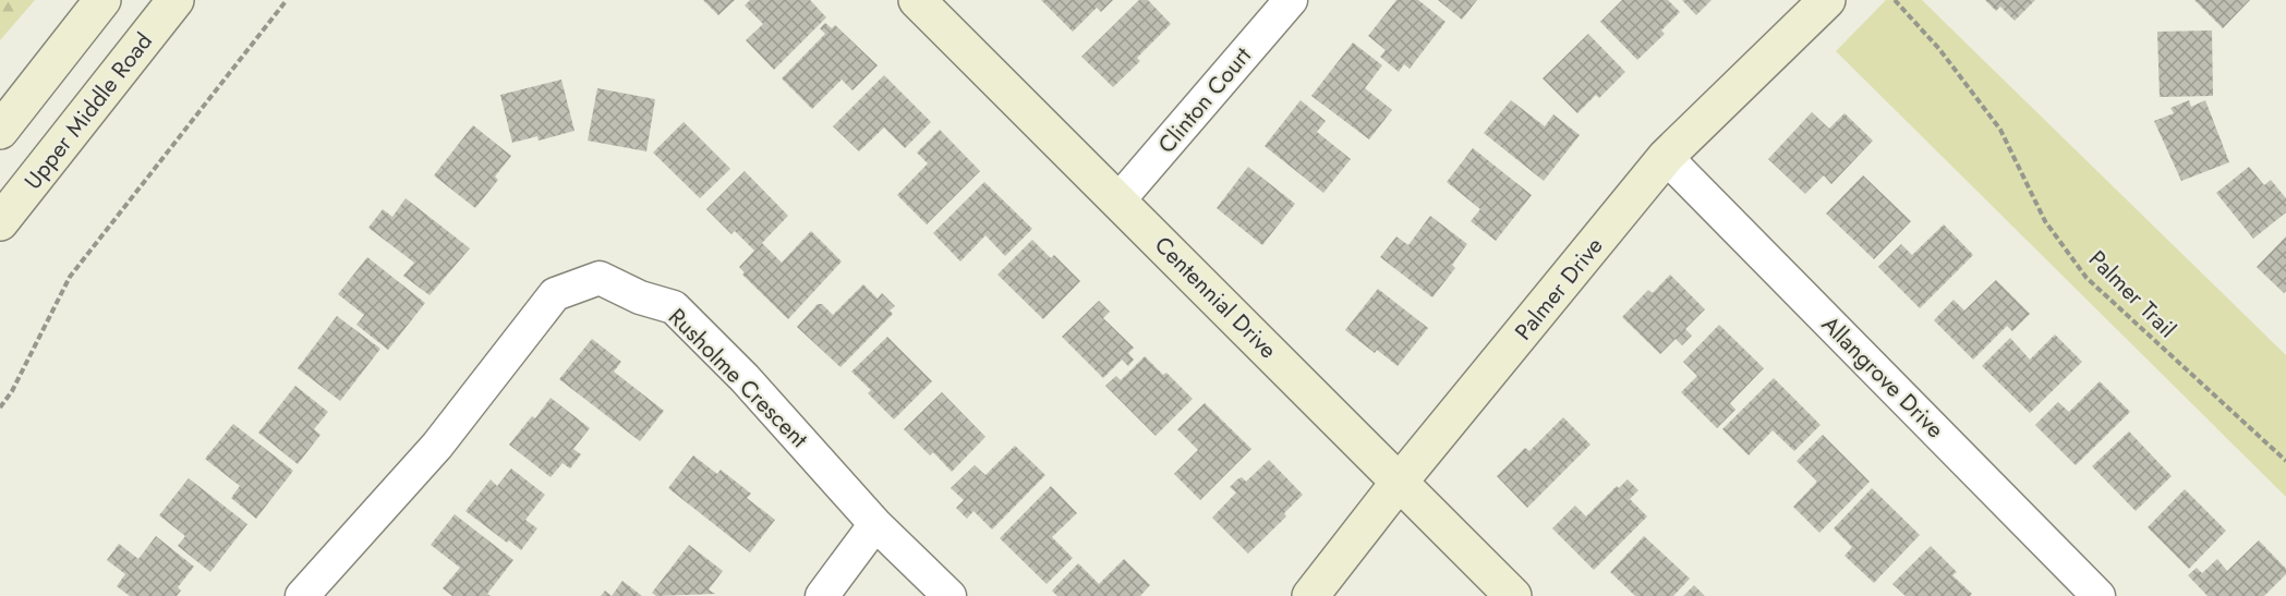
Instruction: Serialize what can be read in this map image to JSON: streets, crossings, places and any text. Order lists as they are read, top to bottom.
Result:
{
  "streets": {
    "street": [
      "Clinton Court",
      "Upper Middle Road",
      "Palmer Drive",
      "Centennial Drive",
      "Allangrove Drive",
      "Rusholme Crescent"
    ],
    "path": ["Palmer Trail"]
  },
  "crossings": [
    ["Clinton Court", "Centennial Drive"],
    ["Palmer Drive", "Centennial Drive"],
    ["Palmer Drive", "Allangrove Drive"]
  ]
}
